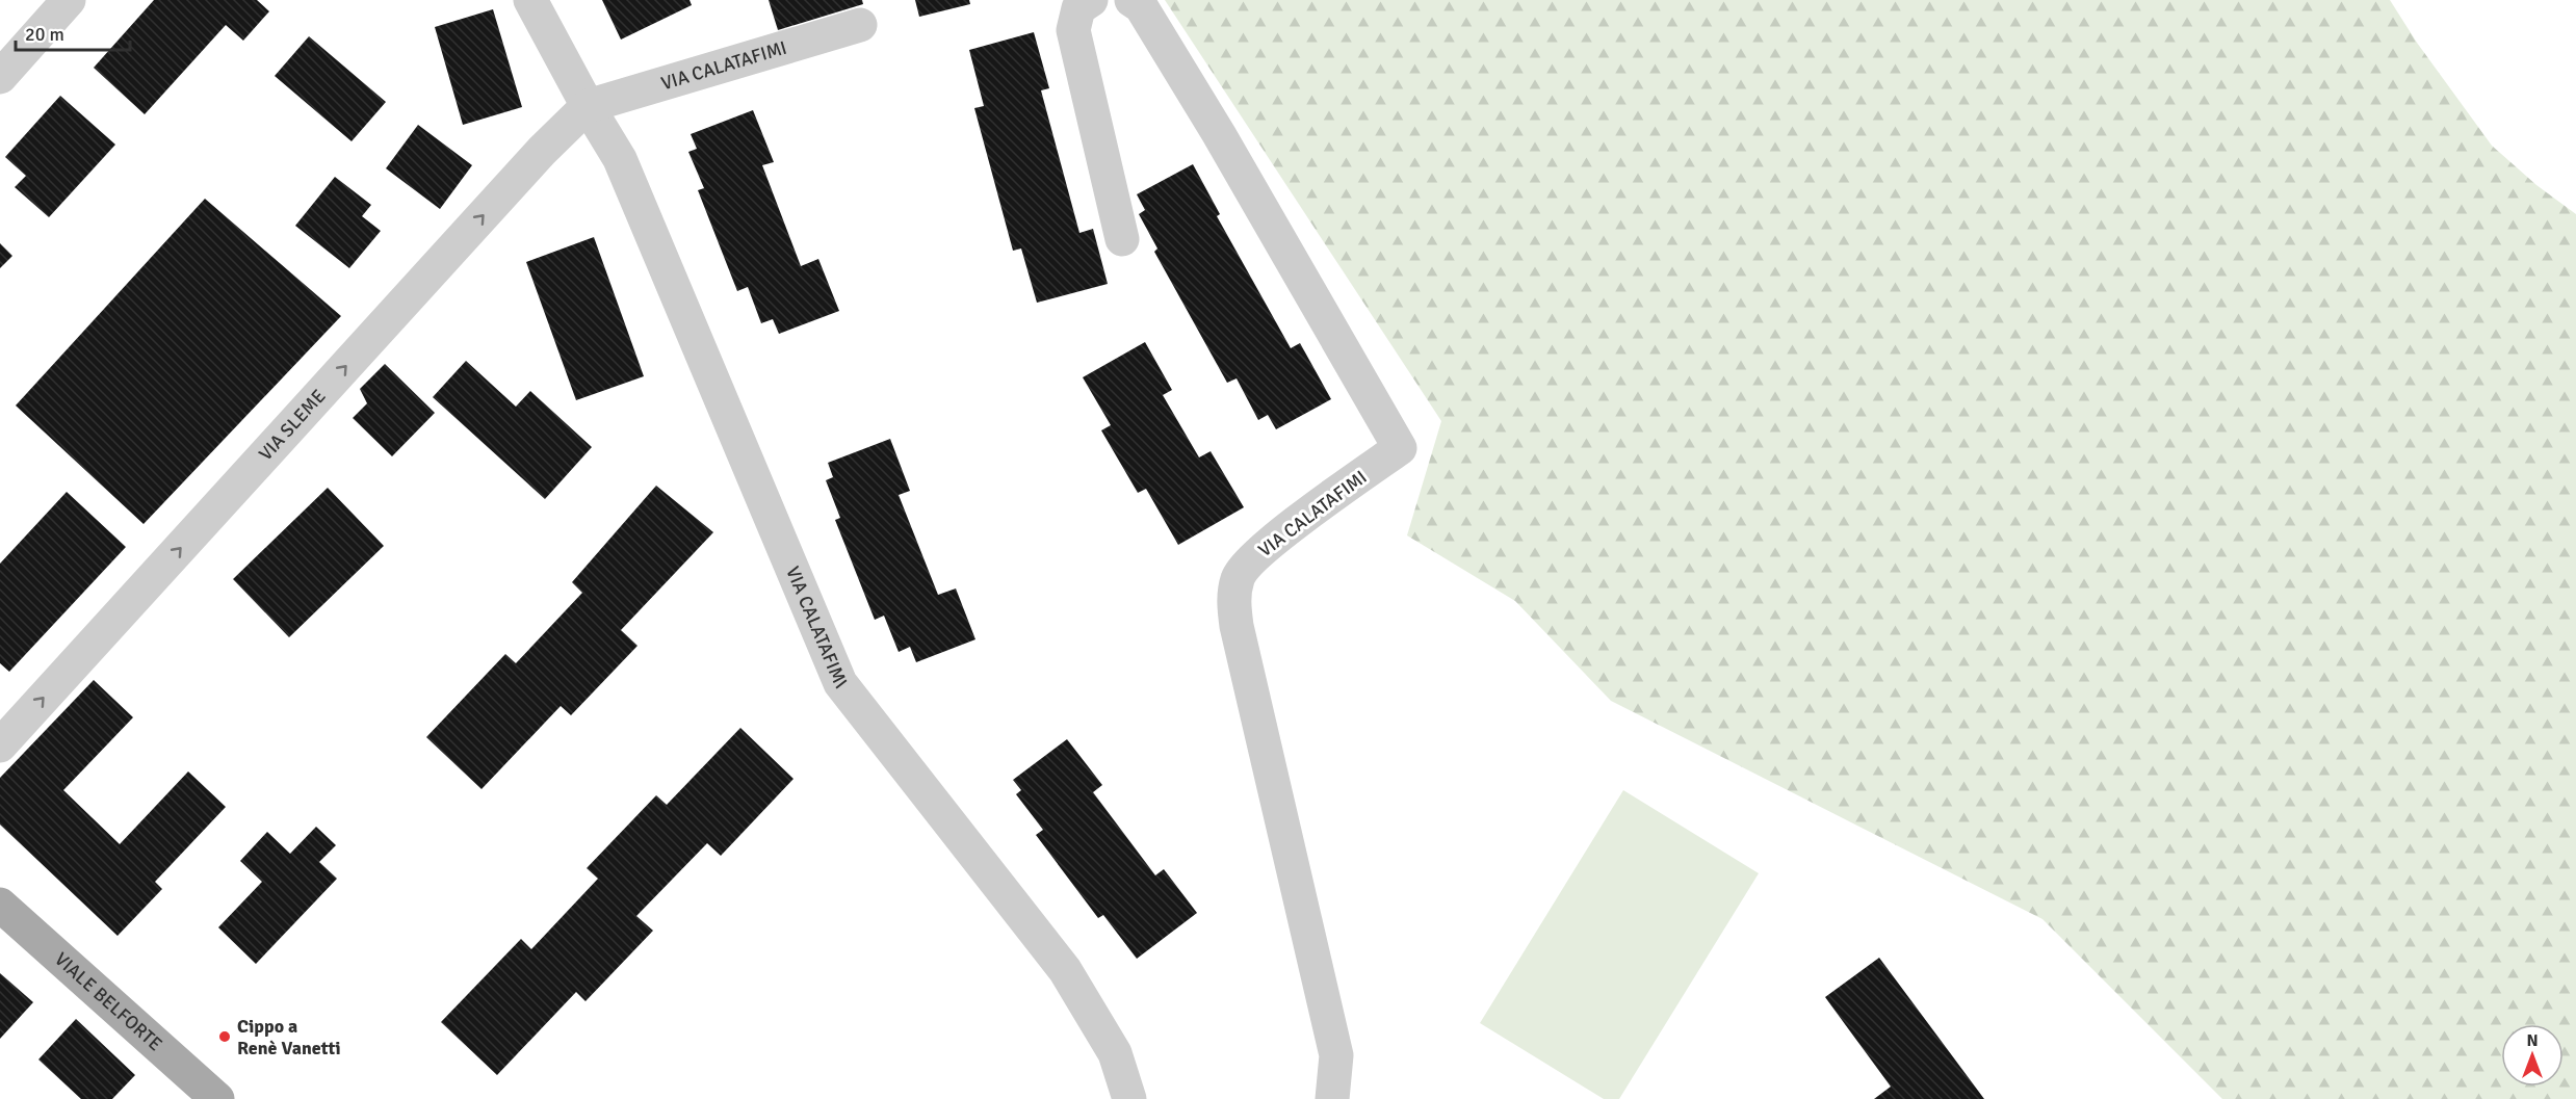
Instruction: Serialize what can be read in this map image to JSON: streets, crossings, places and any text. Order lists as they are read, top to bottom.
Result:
{
  "streets": {
    "main road": ["VIALE BELFORTE"],
    "street": ["VIA CALATAFIMI", "VIA SLEME"]
  },
  "crossings": [
    ["VIA CALATAFIMI", "VIA SLEME"]
  ],
  "one_way": ["VIA SLEME"],
  "places": ["Cippo a Renè Vanetti"],
  "scale_bar": "20 m",
  "north": "top"
}
